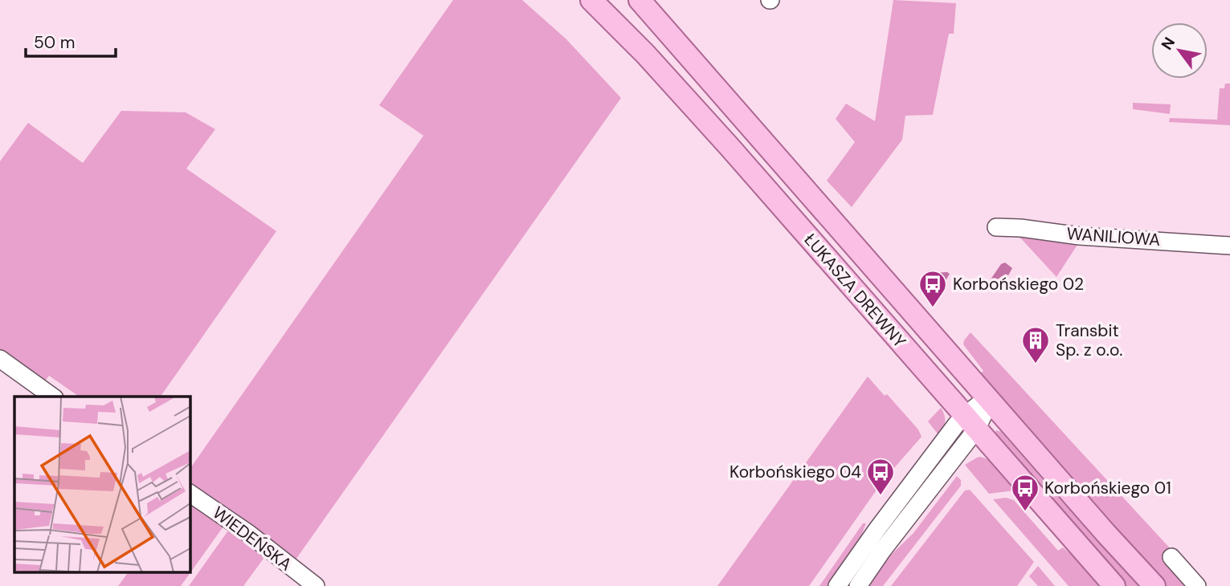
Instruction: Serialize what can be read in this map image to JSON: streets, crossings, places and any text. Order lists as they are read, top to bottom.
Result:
{
  "streets": {
    "main road": ["ŁUKASZA DREWNY"],
    "street": ["WANILIOWA", "WIEDEŃSKA"]
  },
  "places": {
    "bus stop": ["Korbońskiego 02", "Korbońskiego 04", "Korbońskiego 01"],
    "building": ["Transbit Sp. z o.o."]
  },
  "scale_bar": "50 m",
  "north": "top left"
}
